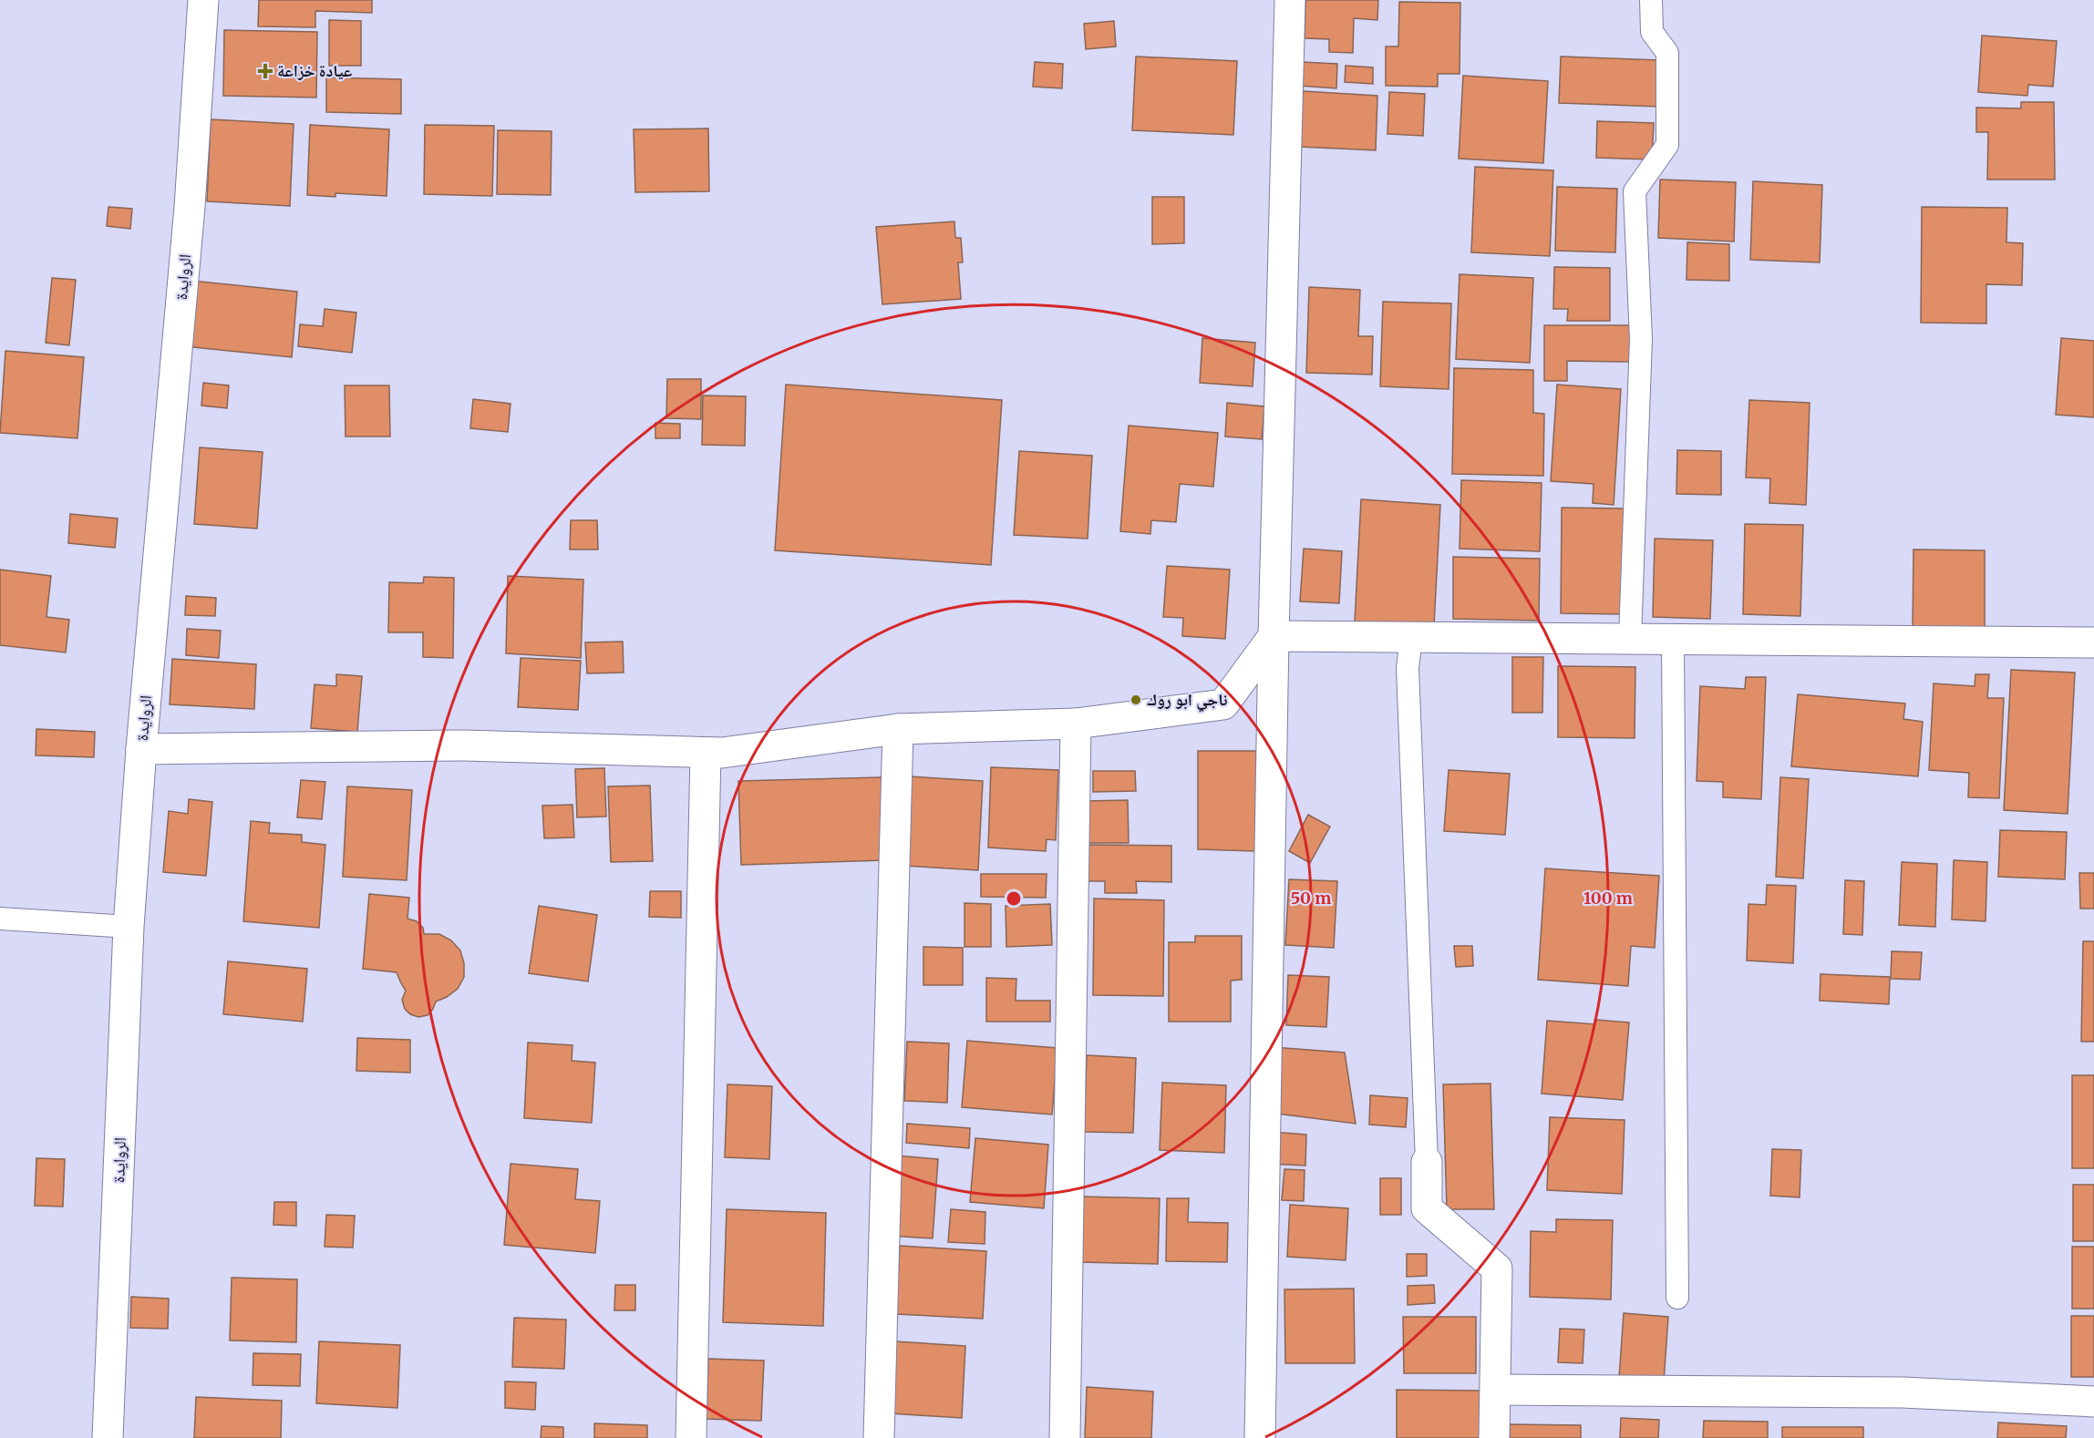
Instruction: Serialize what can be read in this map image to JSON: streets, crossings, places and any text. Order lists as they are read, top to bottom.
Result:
{
  "streets": {
    "street": ["الروايدة"]
  },
  "places": {
    "health": ["عيادة خزاعة"],
    "other": ["ناجي ابو روك"]
  },
  "rings": ["50 m", "100 m"]
}
